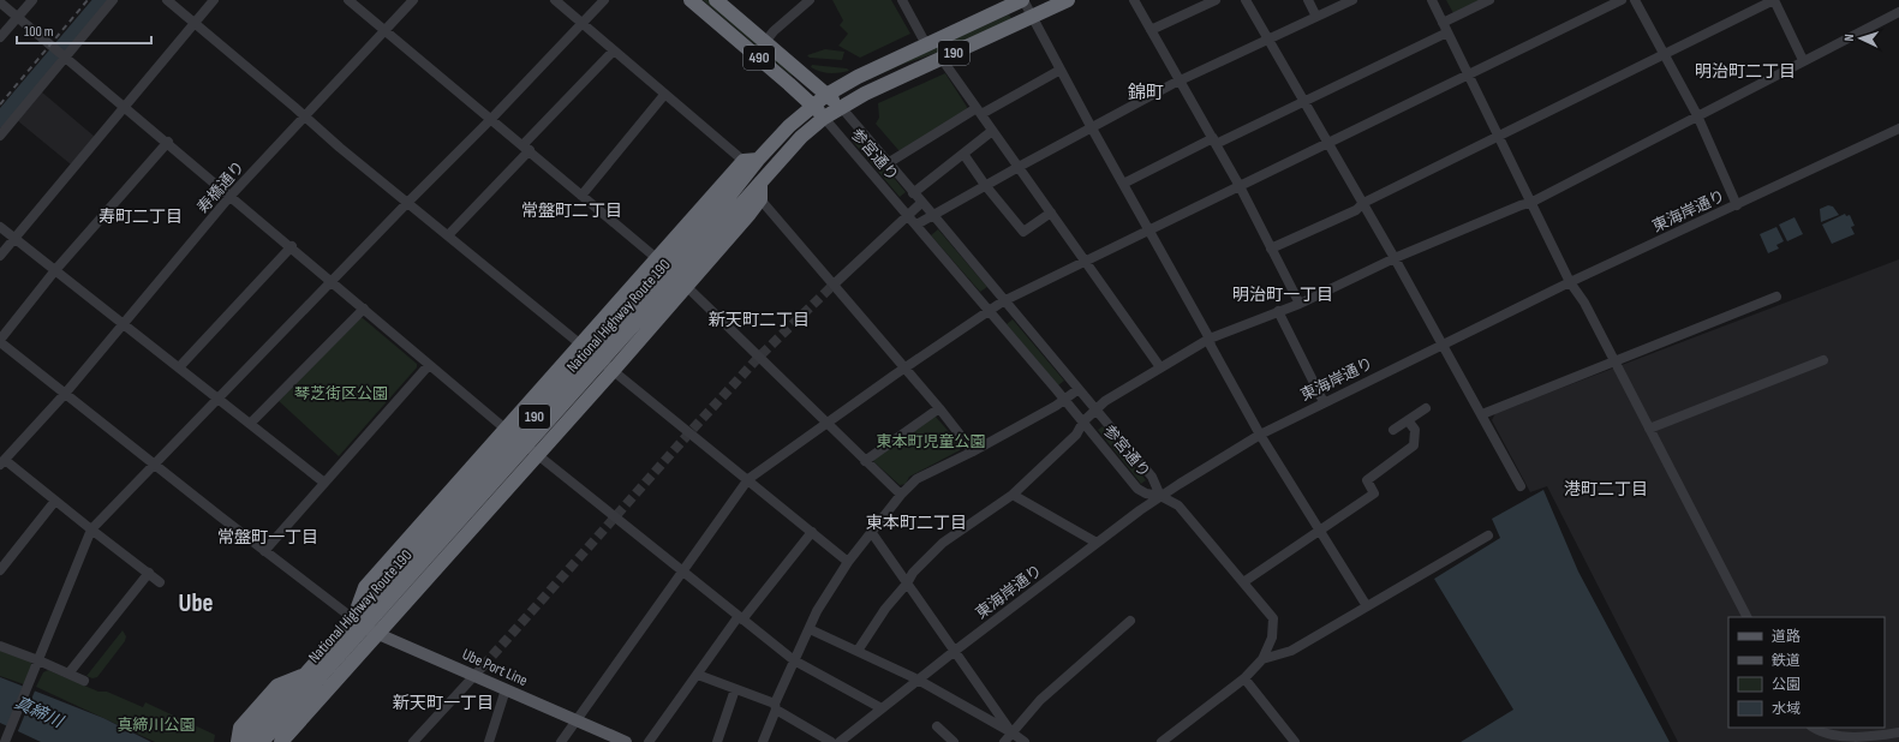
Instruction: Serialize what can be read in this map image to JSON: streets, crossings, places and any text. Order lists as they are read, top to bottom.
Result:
{
  "streets": {
    "highway": ["190", "490", "National Highway Route 190"],
    "main road": ["Ube Port Line"],
    "street": ["参宮通り", "寿橋通り", "東海岸通り"]
  },
  "crossings": [
    ["490", "参宮通り"],
    ["490", "National Highway Route 190"],
    ["参宮通り", "東海岸通り"],
    ["参宮通り", "National Highway Route 190"],
    ["National Highway Route 190", "Ube Port Line"]
  ],
  "districts": [
    "明治町二丁目",
    "錦町",
    "常盤町二丁目",
    "寿町二丁目",
    "明治町一丁目",
    "新天町二丁目",
    "港町二丁目",
    "東本町二丁目",
    "常盤町一丁目",
    "Ube",
    "新天町一丁目"
  ],
  "water": ["真締川"],
  "parks": ["琴芝街区公園", "東本町児童公園", "真締川公園"],
  "legend": [
    "道路",
    "鉄道",
    "公園",
    "水域"
  ],
  "scale_bar": "100 m",
  "north": "left"
}
